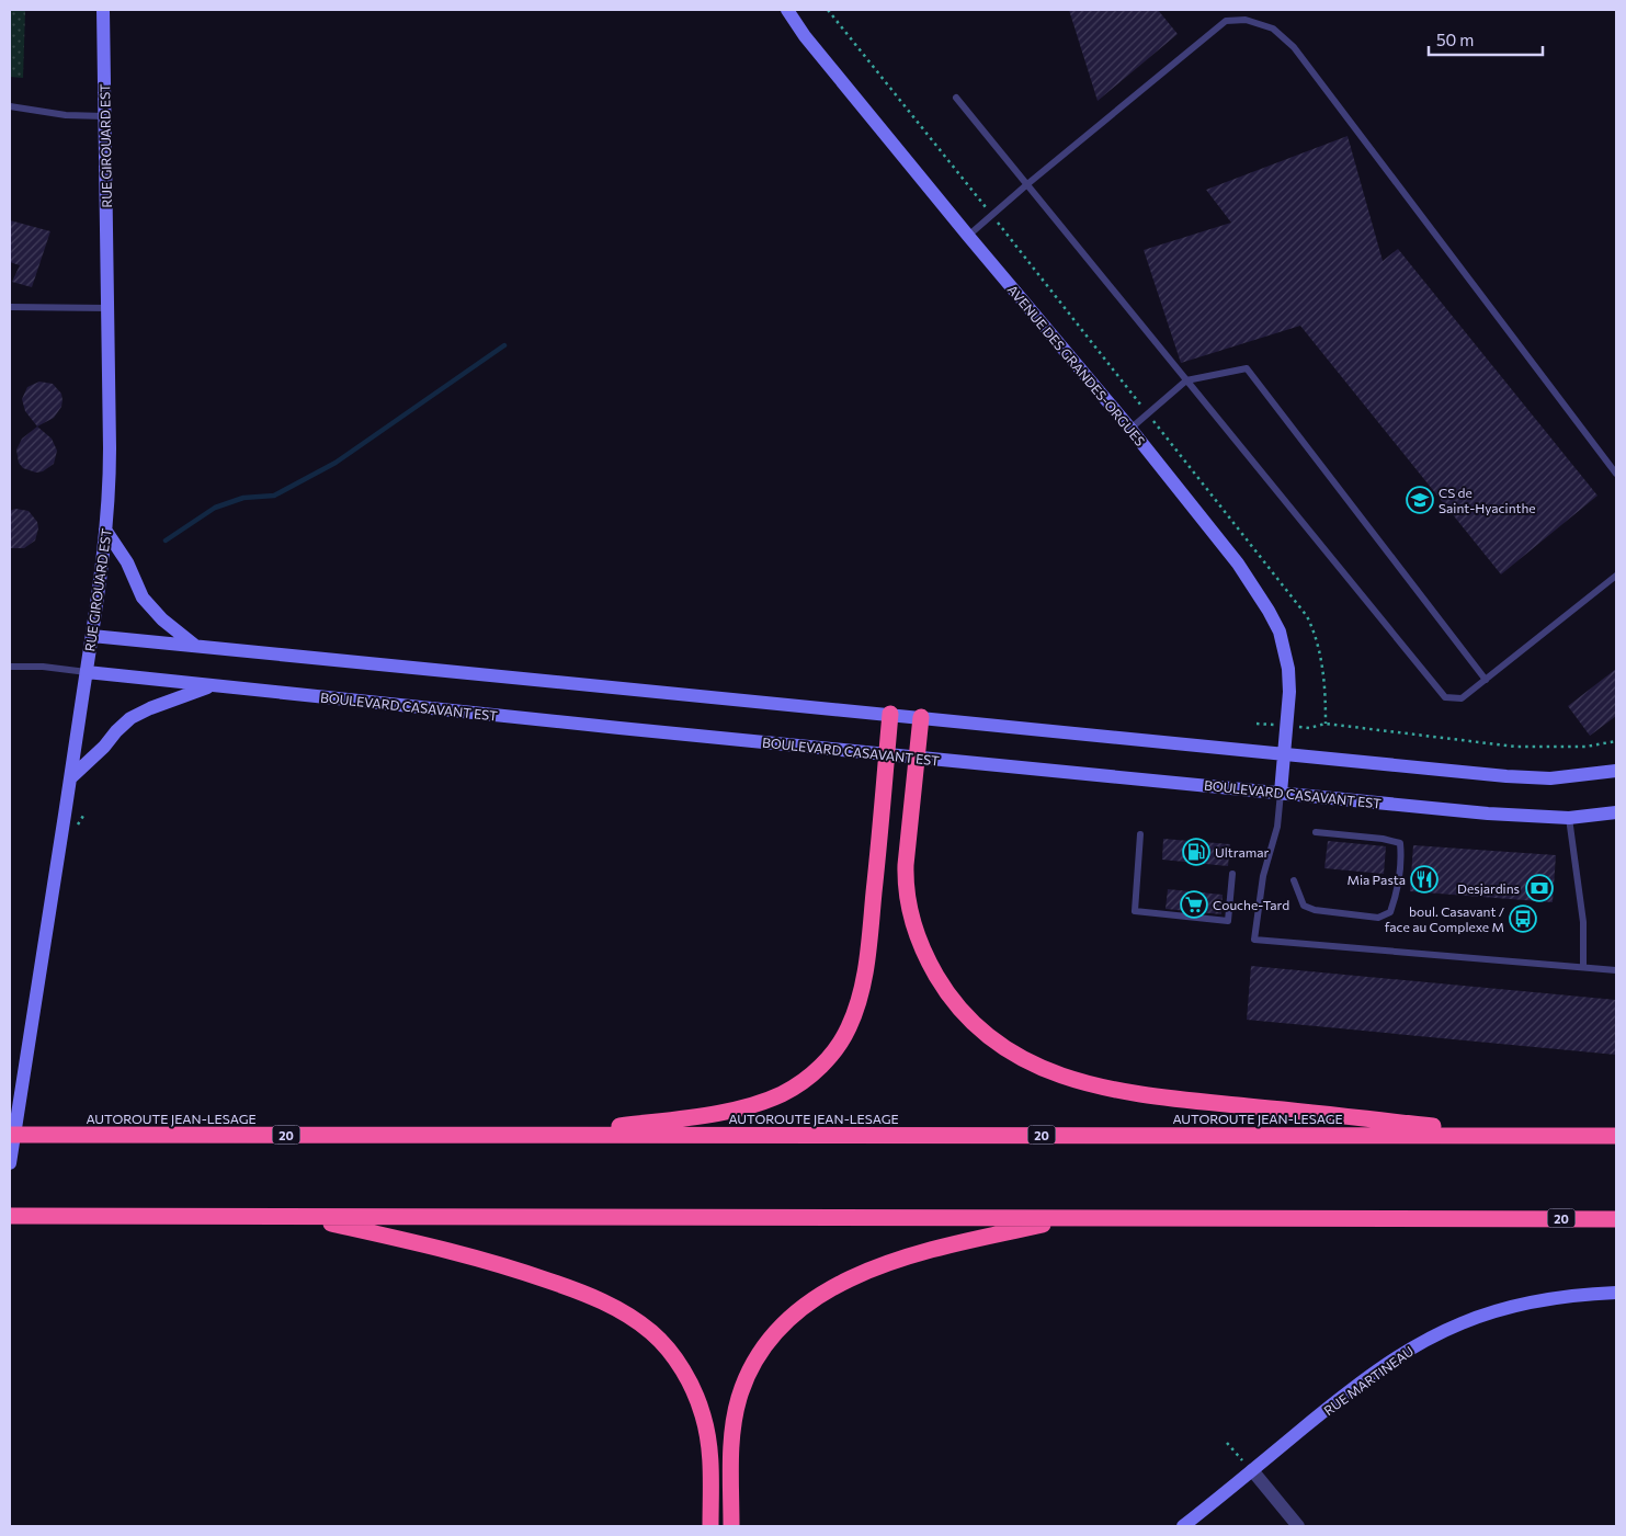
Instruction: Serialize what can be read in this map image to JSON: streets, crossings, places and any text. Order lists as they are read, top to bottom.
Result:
{
  "streets": {
    "highway": ["AUTOROUTE JEAN-LESAGE", "20"],
    "street": [
      "RUE GIROUARD EST",
      "AVENUE DES GRANDES-ORGUES",
      "BOULEVARD CASAVANT EST",
      "RUE MARTINEAU"
    ]
  },
  "crossings": [
    ["RUE GIROUARD EST", "BOULEVARD CASAVANT EST"],
    ["AVENUE DES GRANDES-ORGUES", "BOULEVARD CASAVANT EST"]
  ],
  "places": {
    "school or university": ["CS de Saint-Hyacinthe"],
    "fuel station": ["Ultramar"],
    "restaurant": ["Mia Pasta"],
    "bank": ["Desjardins"],
    "supermarket": ["Couche-Tard"],
    "bus stop": ["boul. Casavant / face au Complexe M"]
  },
  "scale_bar": "50 m"
}
